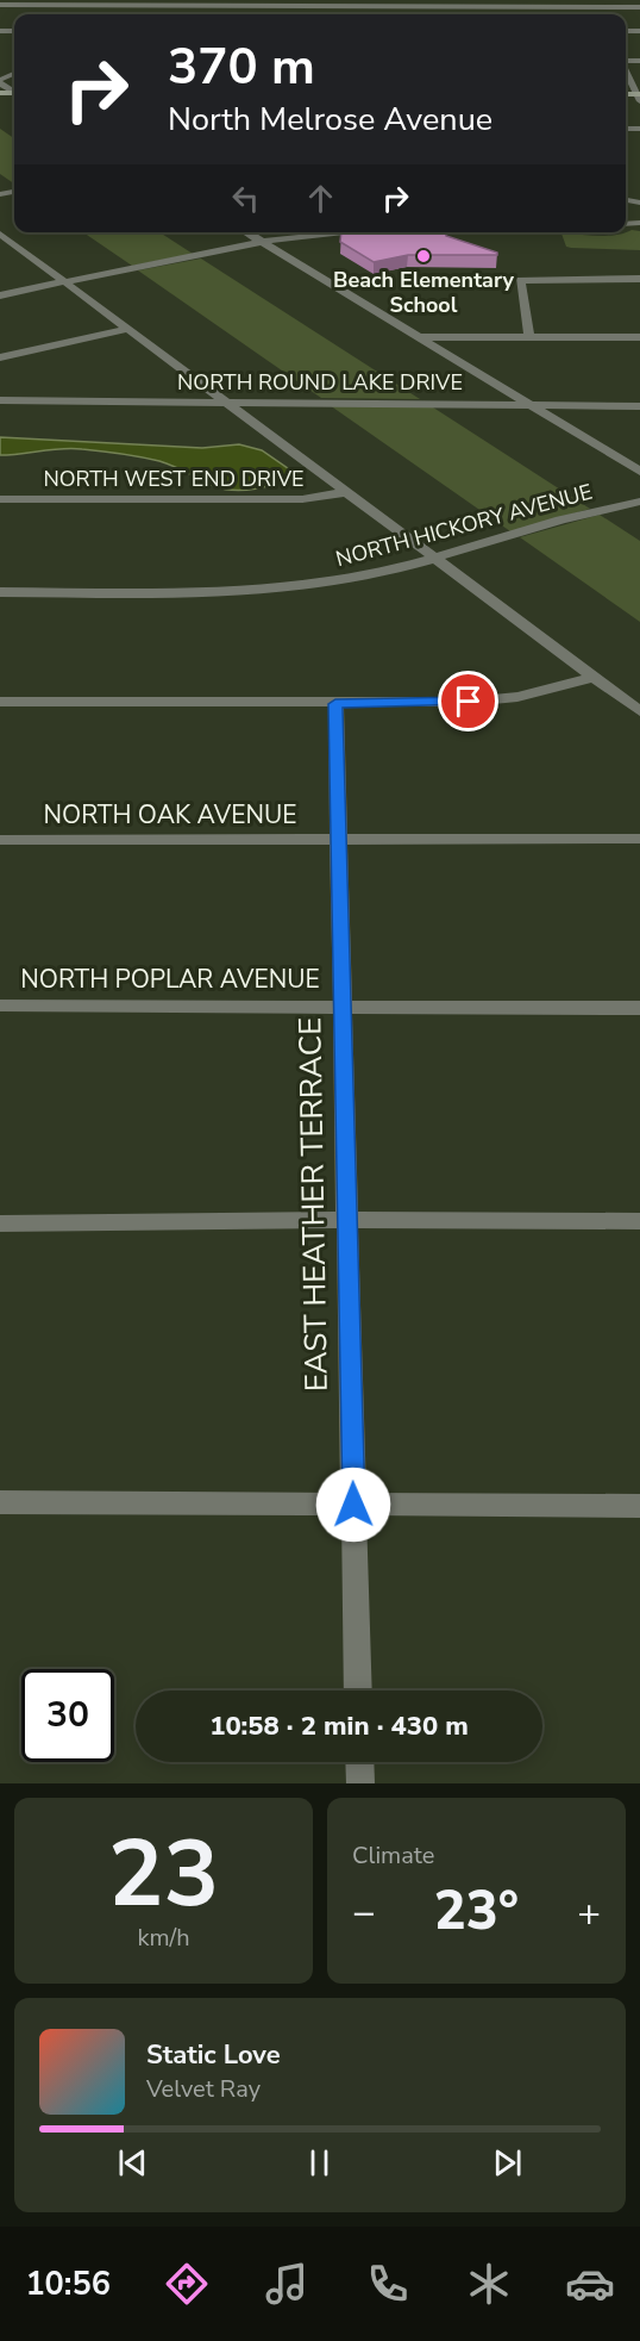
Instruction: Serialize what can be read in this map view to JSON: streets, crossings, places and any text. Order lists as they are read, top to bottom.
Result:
{
  "streets": {
    "street": [
      "NORTH ROUND LAKE DRIVE",
      "NORTH WEST END DRIVE",
      "NORTH HICKORY AVENUE",
      "NORTH OAK AVENUE",
      "NORTH POPLAR AVENUE",
      "EAST HEATHER TERRACE"
    ]
  },
  "crossings": [
    ["NORTH OAK AVENUE", "EAST HEATHER TERRACE"],
    ["NORTH POPLAR AVENUE", "EAST HEATHER TERRACE"]
  ],
  "places": ["Beach Elementary School"],
  "page": {
    "turn": ["370 m", "North Melrose Avenue"],
    "limit": "30",
    "trip": "10:58 · 2 min · 430 m",
    "tile": [
      ["23", "km/h"],
      "Climate"
    ],
    "heat": ["−", "23°", "+"],
    "song": ["Static Love", "Velvet Ray"],
    "tabs": "10:56"
  }
}
